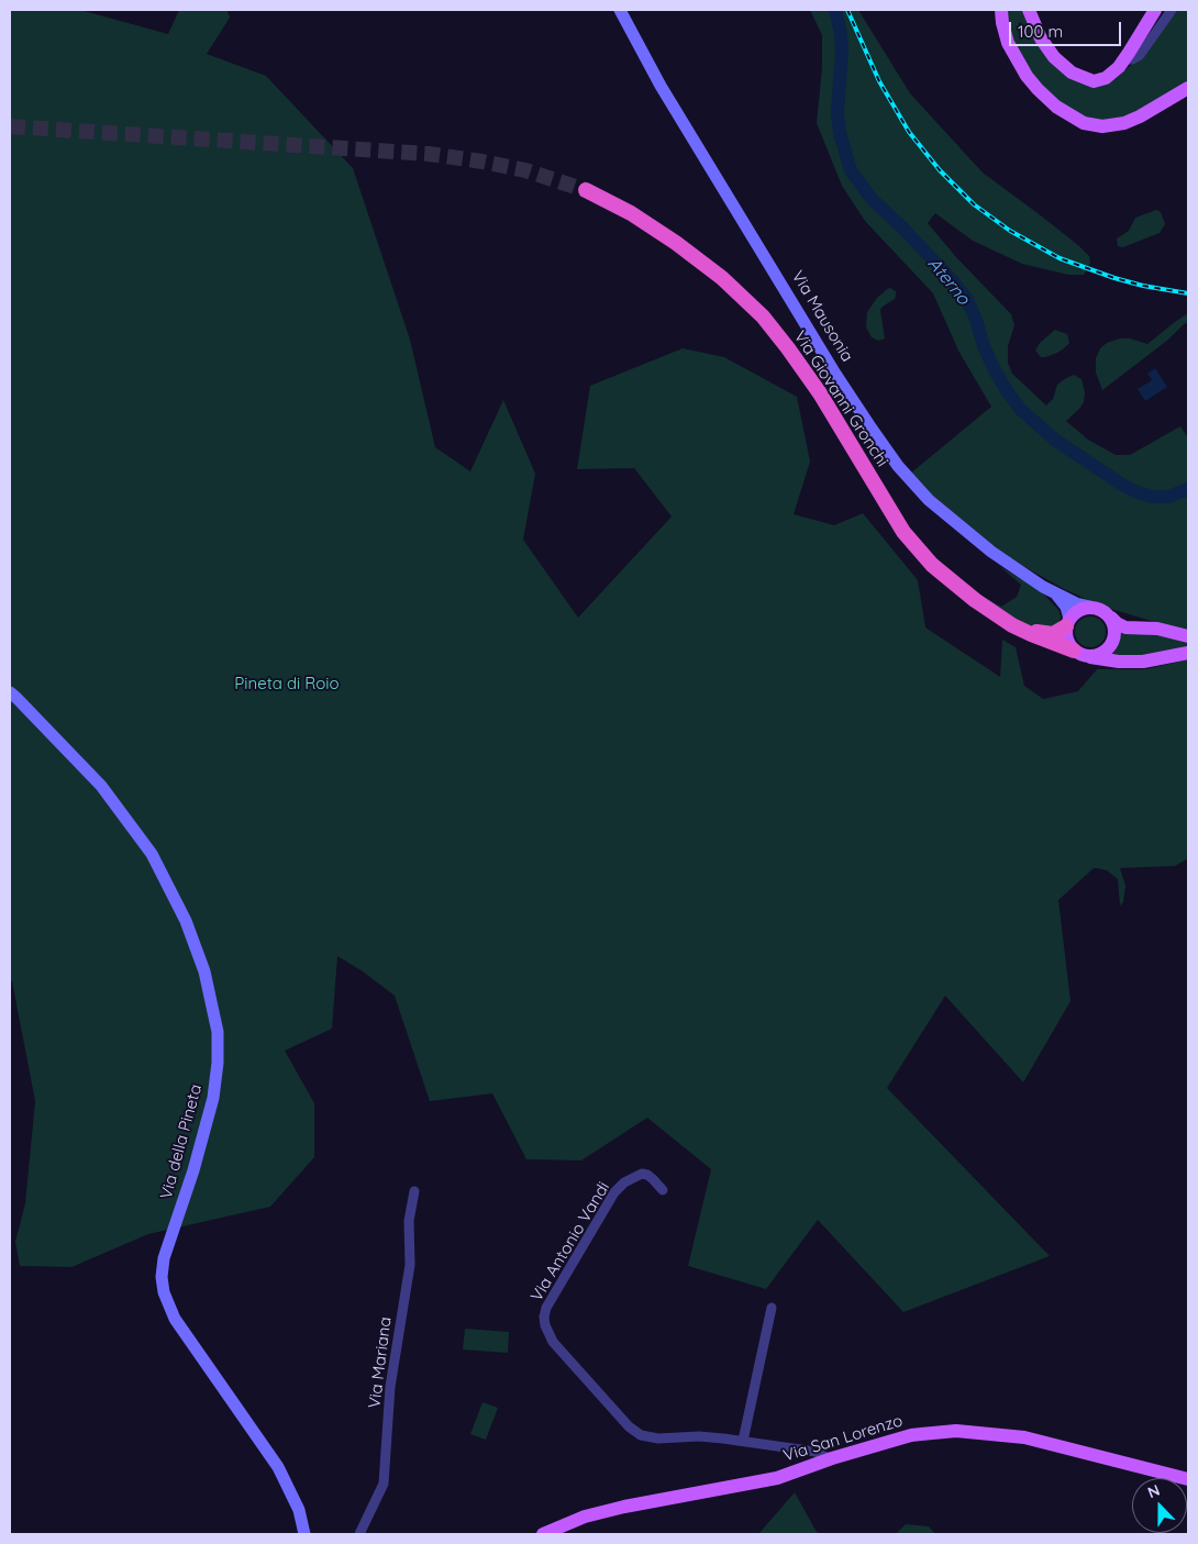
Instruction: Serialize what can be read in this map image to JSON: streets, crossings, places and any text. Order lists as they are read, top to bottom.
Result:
{
  "streets": {
    "highway": ["Via Giovanni Gronchi"],
    "main road": ["Via Mausonia", "Via della Pineta", "Via San Lorenzo"],
    "street": ["Via Antonio Vandi", "Via Mariana"]
  },
  "crossings": [
    ["Via Mausonia", "Via Giovanni Gronchi"],
    ["Via Antonio Vandi", "Via San Lorenzo"]
  ],
  "water": ["Aterno"],
  "parks": ["Pineta di Roio"],
  "scale_bar": "100 m",
  "north": "top"
}
